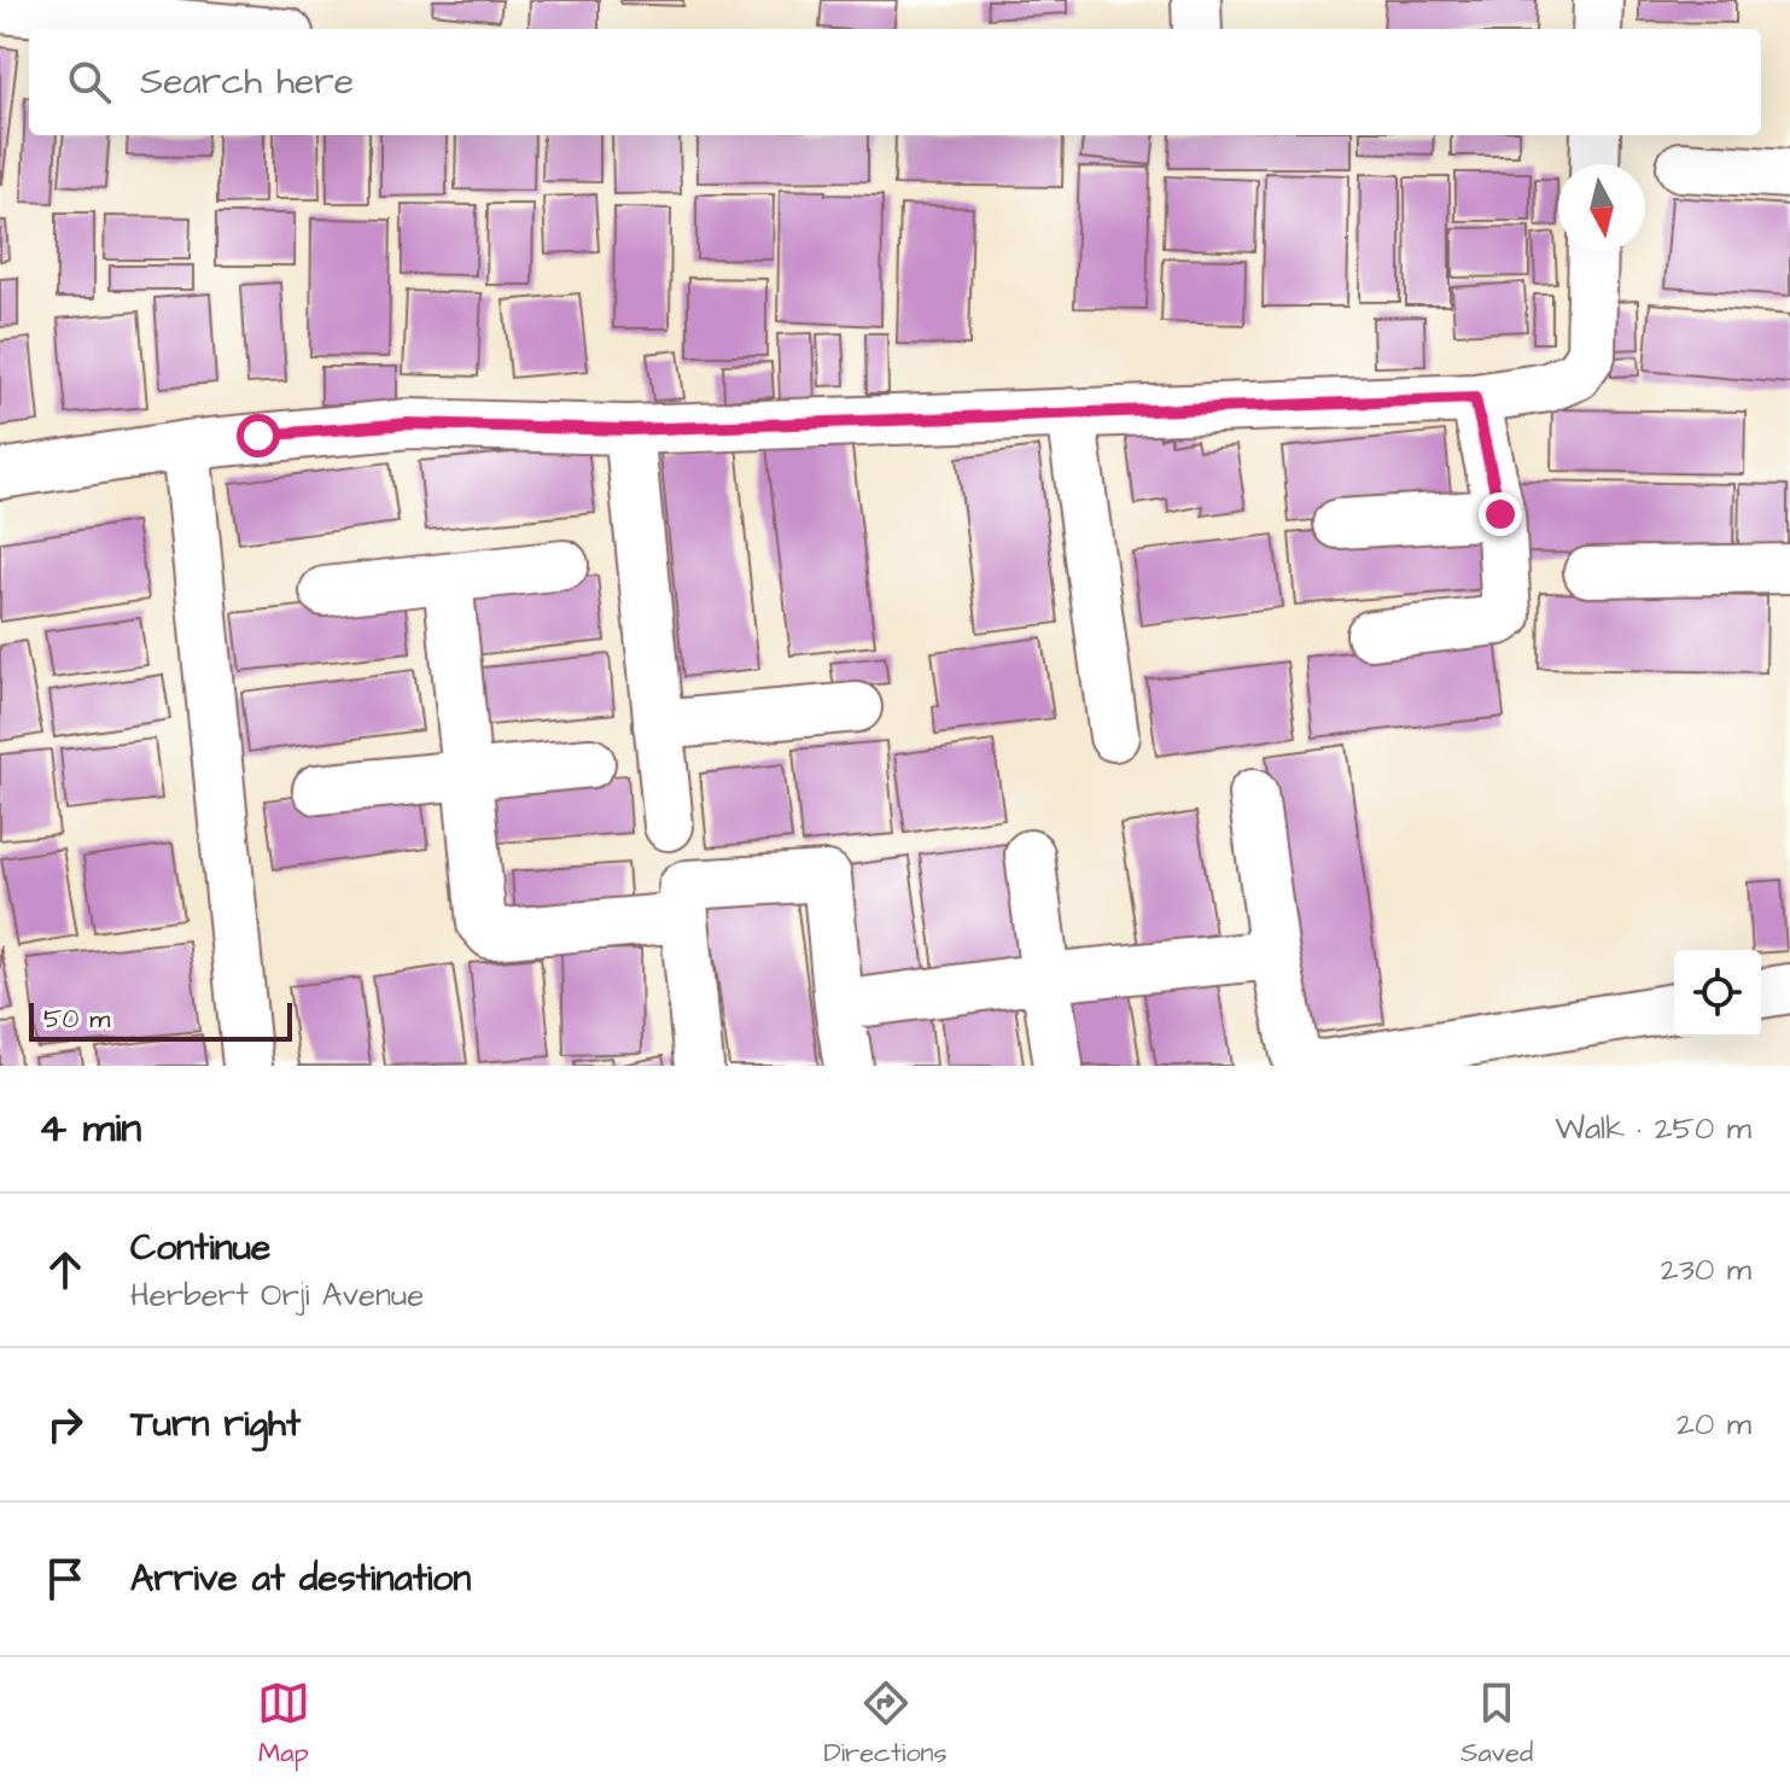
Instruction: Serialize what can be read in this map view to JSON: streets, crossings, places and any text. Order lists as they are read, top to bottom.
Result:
{
  "scale_bar": "50 m",
  "north": "bottom",
  "page": {
    "search": "Search here",
    "scale": "50 m",
    "heading": ["4 min", "Walk · 250 m"],
    "list": [
      ["Continue", "Herbert Orji Avenue", "230 m"],
      ["Turn right", "20 m"],
      "Arrive at destination"
    ],
    "nav": ["Map", "Directions", "Saved"]
  }
}
